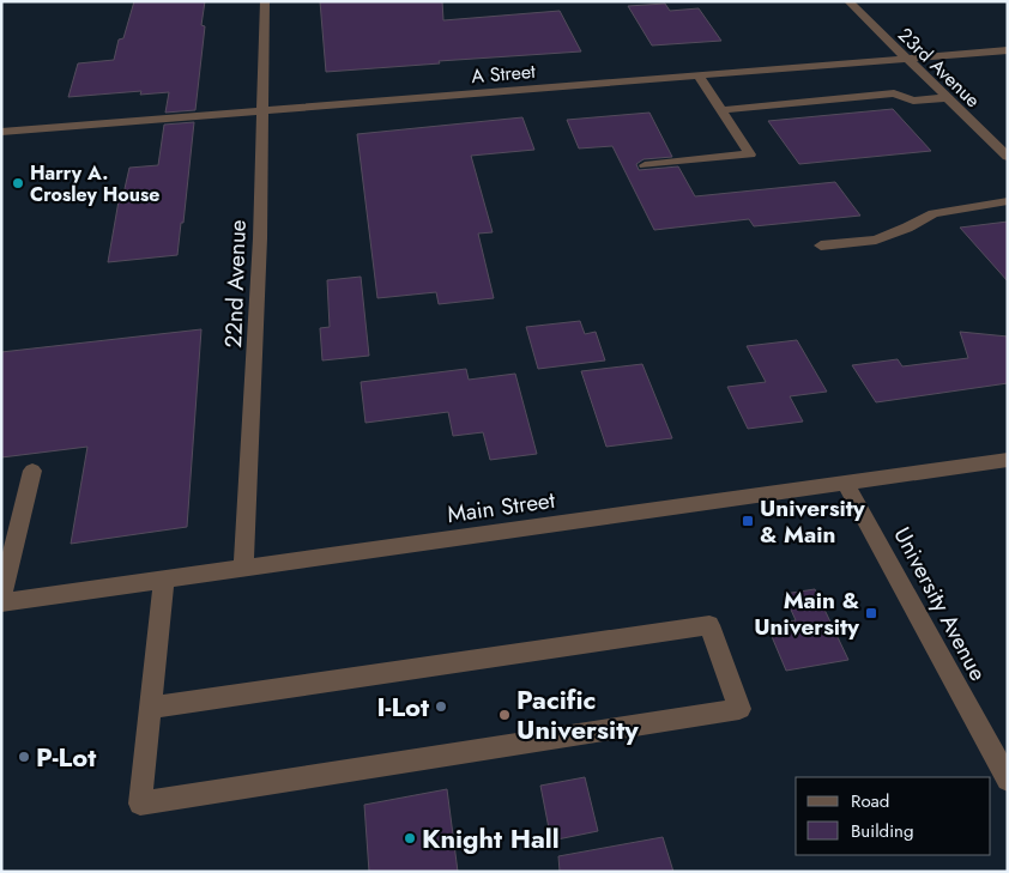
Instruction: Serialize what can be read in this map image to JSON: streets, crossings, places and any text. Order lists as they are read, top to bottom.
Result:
{
  "streets": {
    "street": [
      "23rd Avenue",
      "A Street",
      "22nd Avenue",
      "Main Street",
      "University Avenue"
    ]
  },
  "crossings": [
    ["23rd Avenue", "A Street"],
    ["A Street", "22nd Avenue"],
    ["22nd Avenue", "Main Street"],
    ["Main Street", "University Avenue"]
  ],
  "places": {
    "other": [
      "Harry A. Crosley House",
      "I-Lot",
      "Pacific University",
      "P-Lot",
      "Knight Hall"
    ],
    "transit": ["University & Main", "Main & University"]
  },
  "legend": ["Road", "Building"]
}
